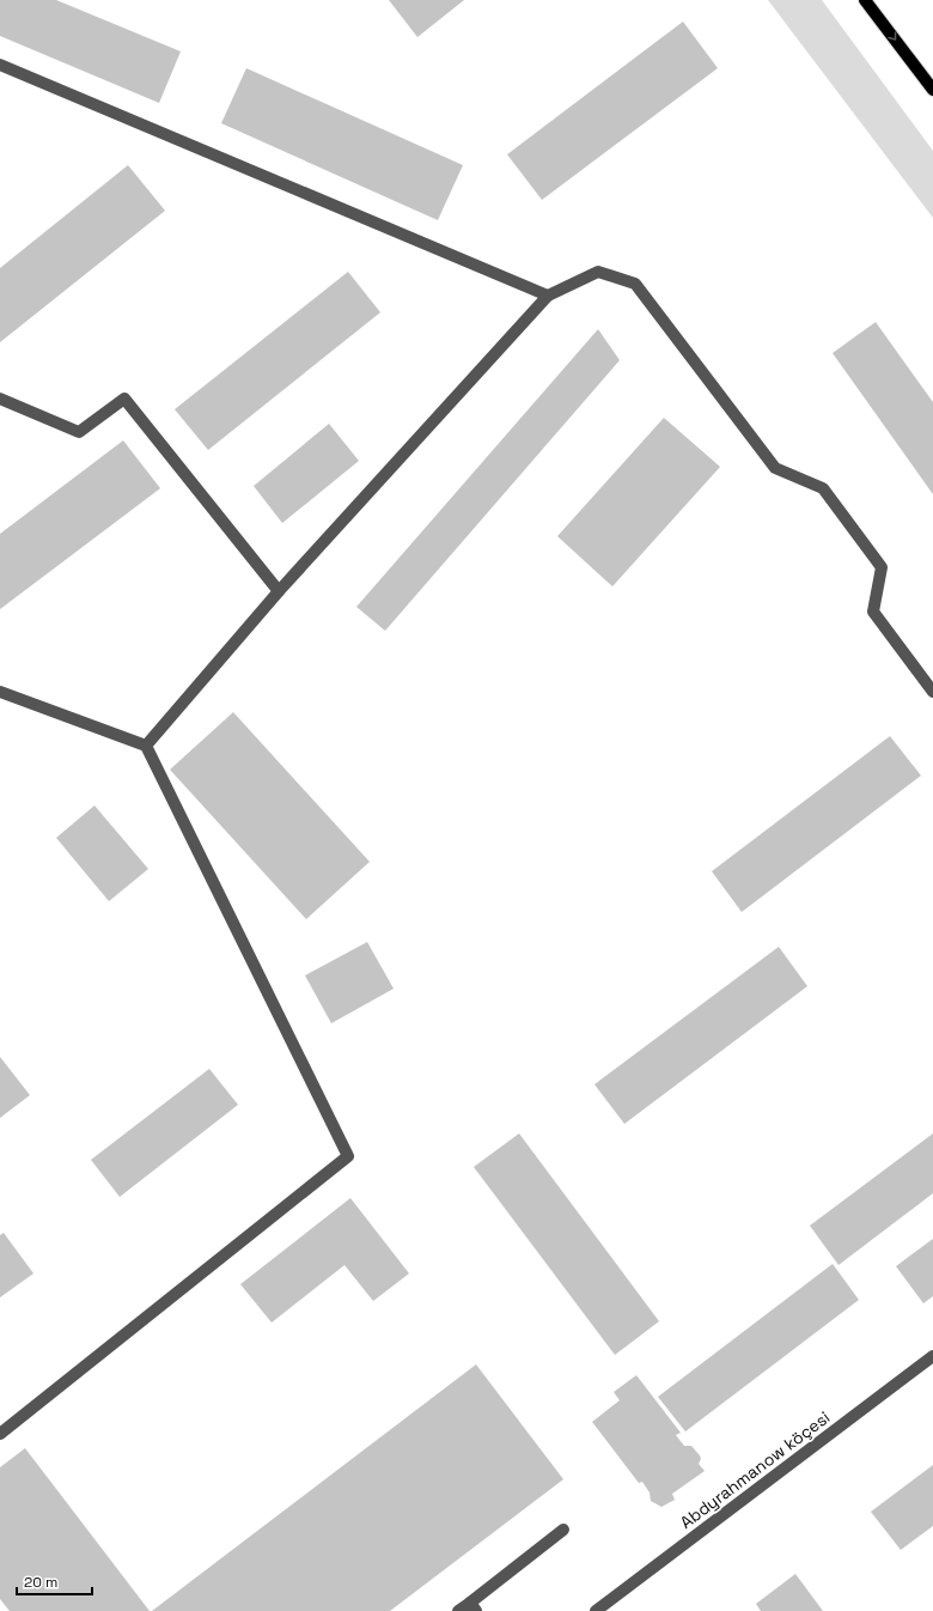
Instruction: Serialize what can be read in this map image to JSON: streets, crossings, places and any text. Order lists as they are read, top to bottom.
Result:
{
  "streets": {
    "street": ["Abdyrahmanow köçesi"]
  },
  "scale_bar": "20 m"
}
